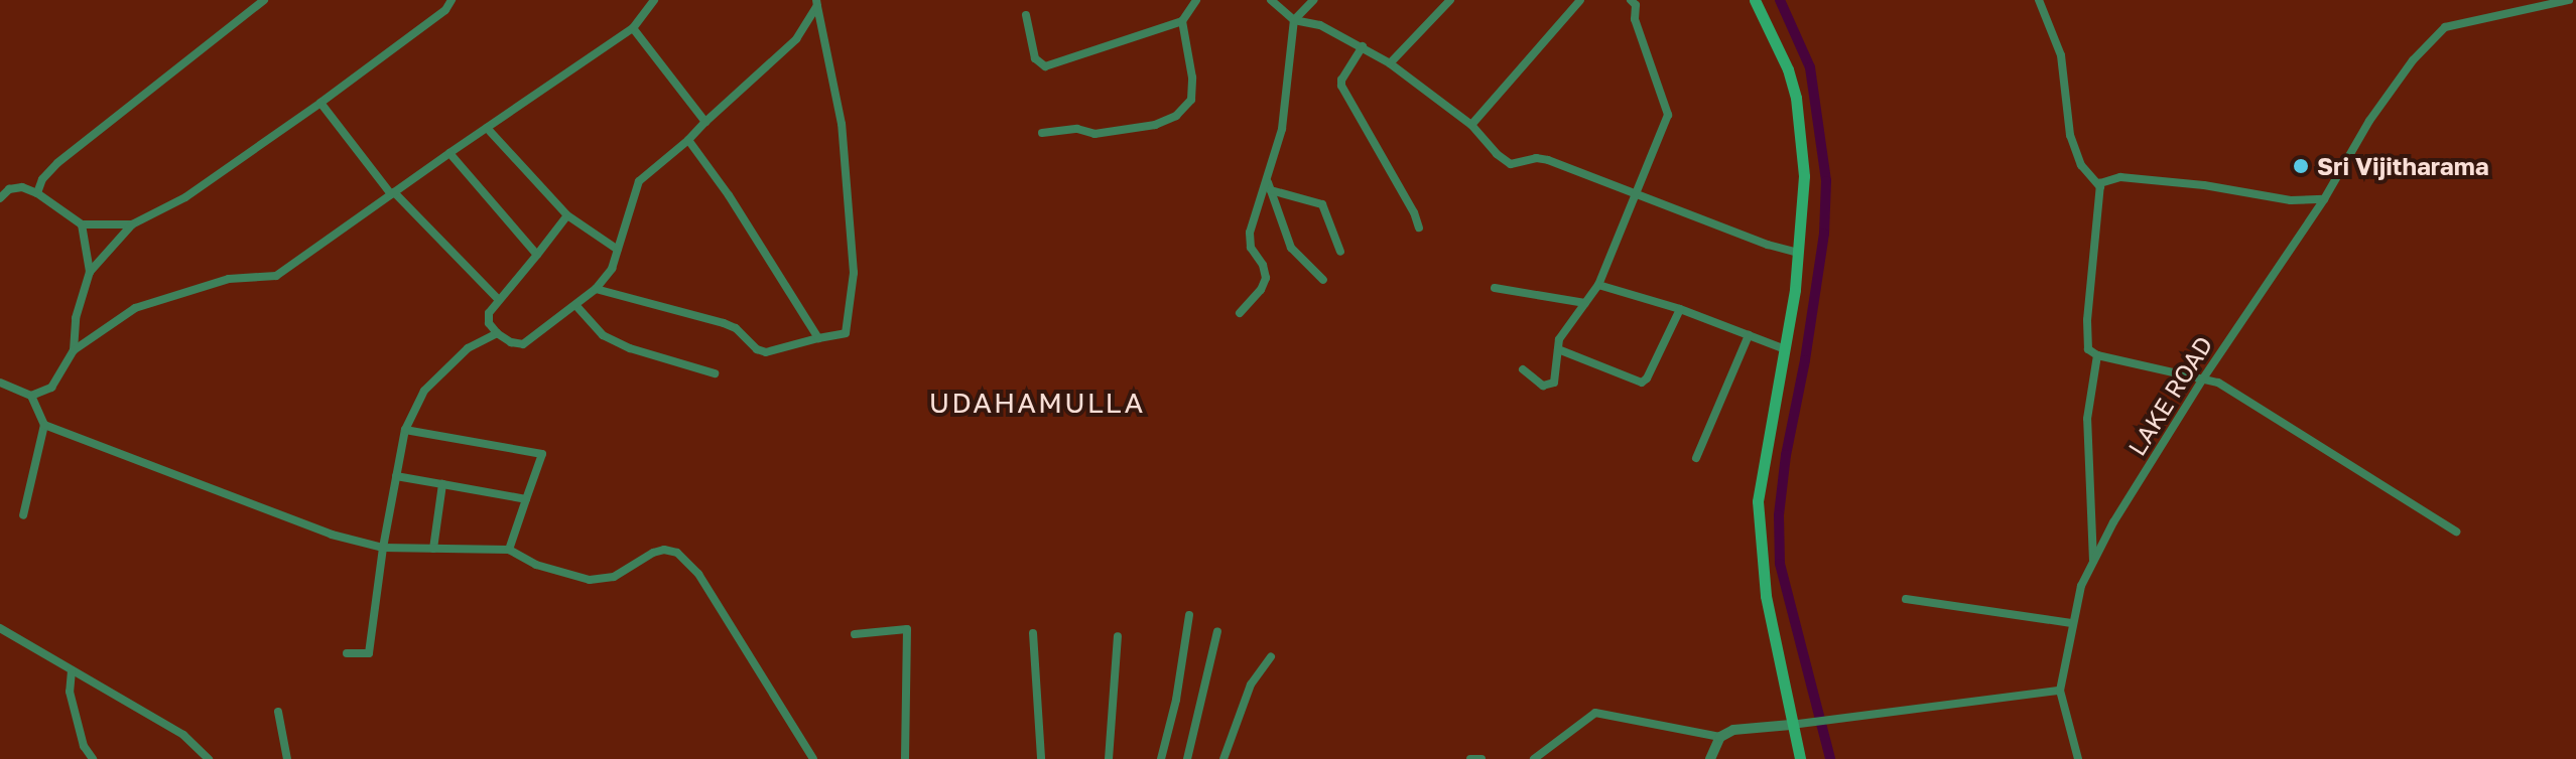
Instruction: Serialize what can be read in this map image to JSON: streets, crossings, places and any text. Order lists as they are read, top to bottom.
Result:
{
  "streets": {
    "street": ["LAKE ROAD"]
  },
  "districts": ["UDAHAMULLA"],
  "places": ["Sri Vijitharama"]
}
